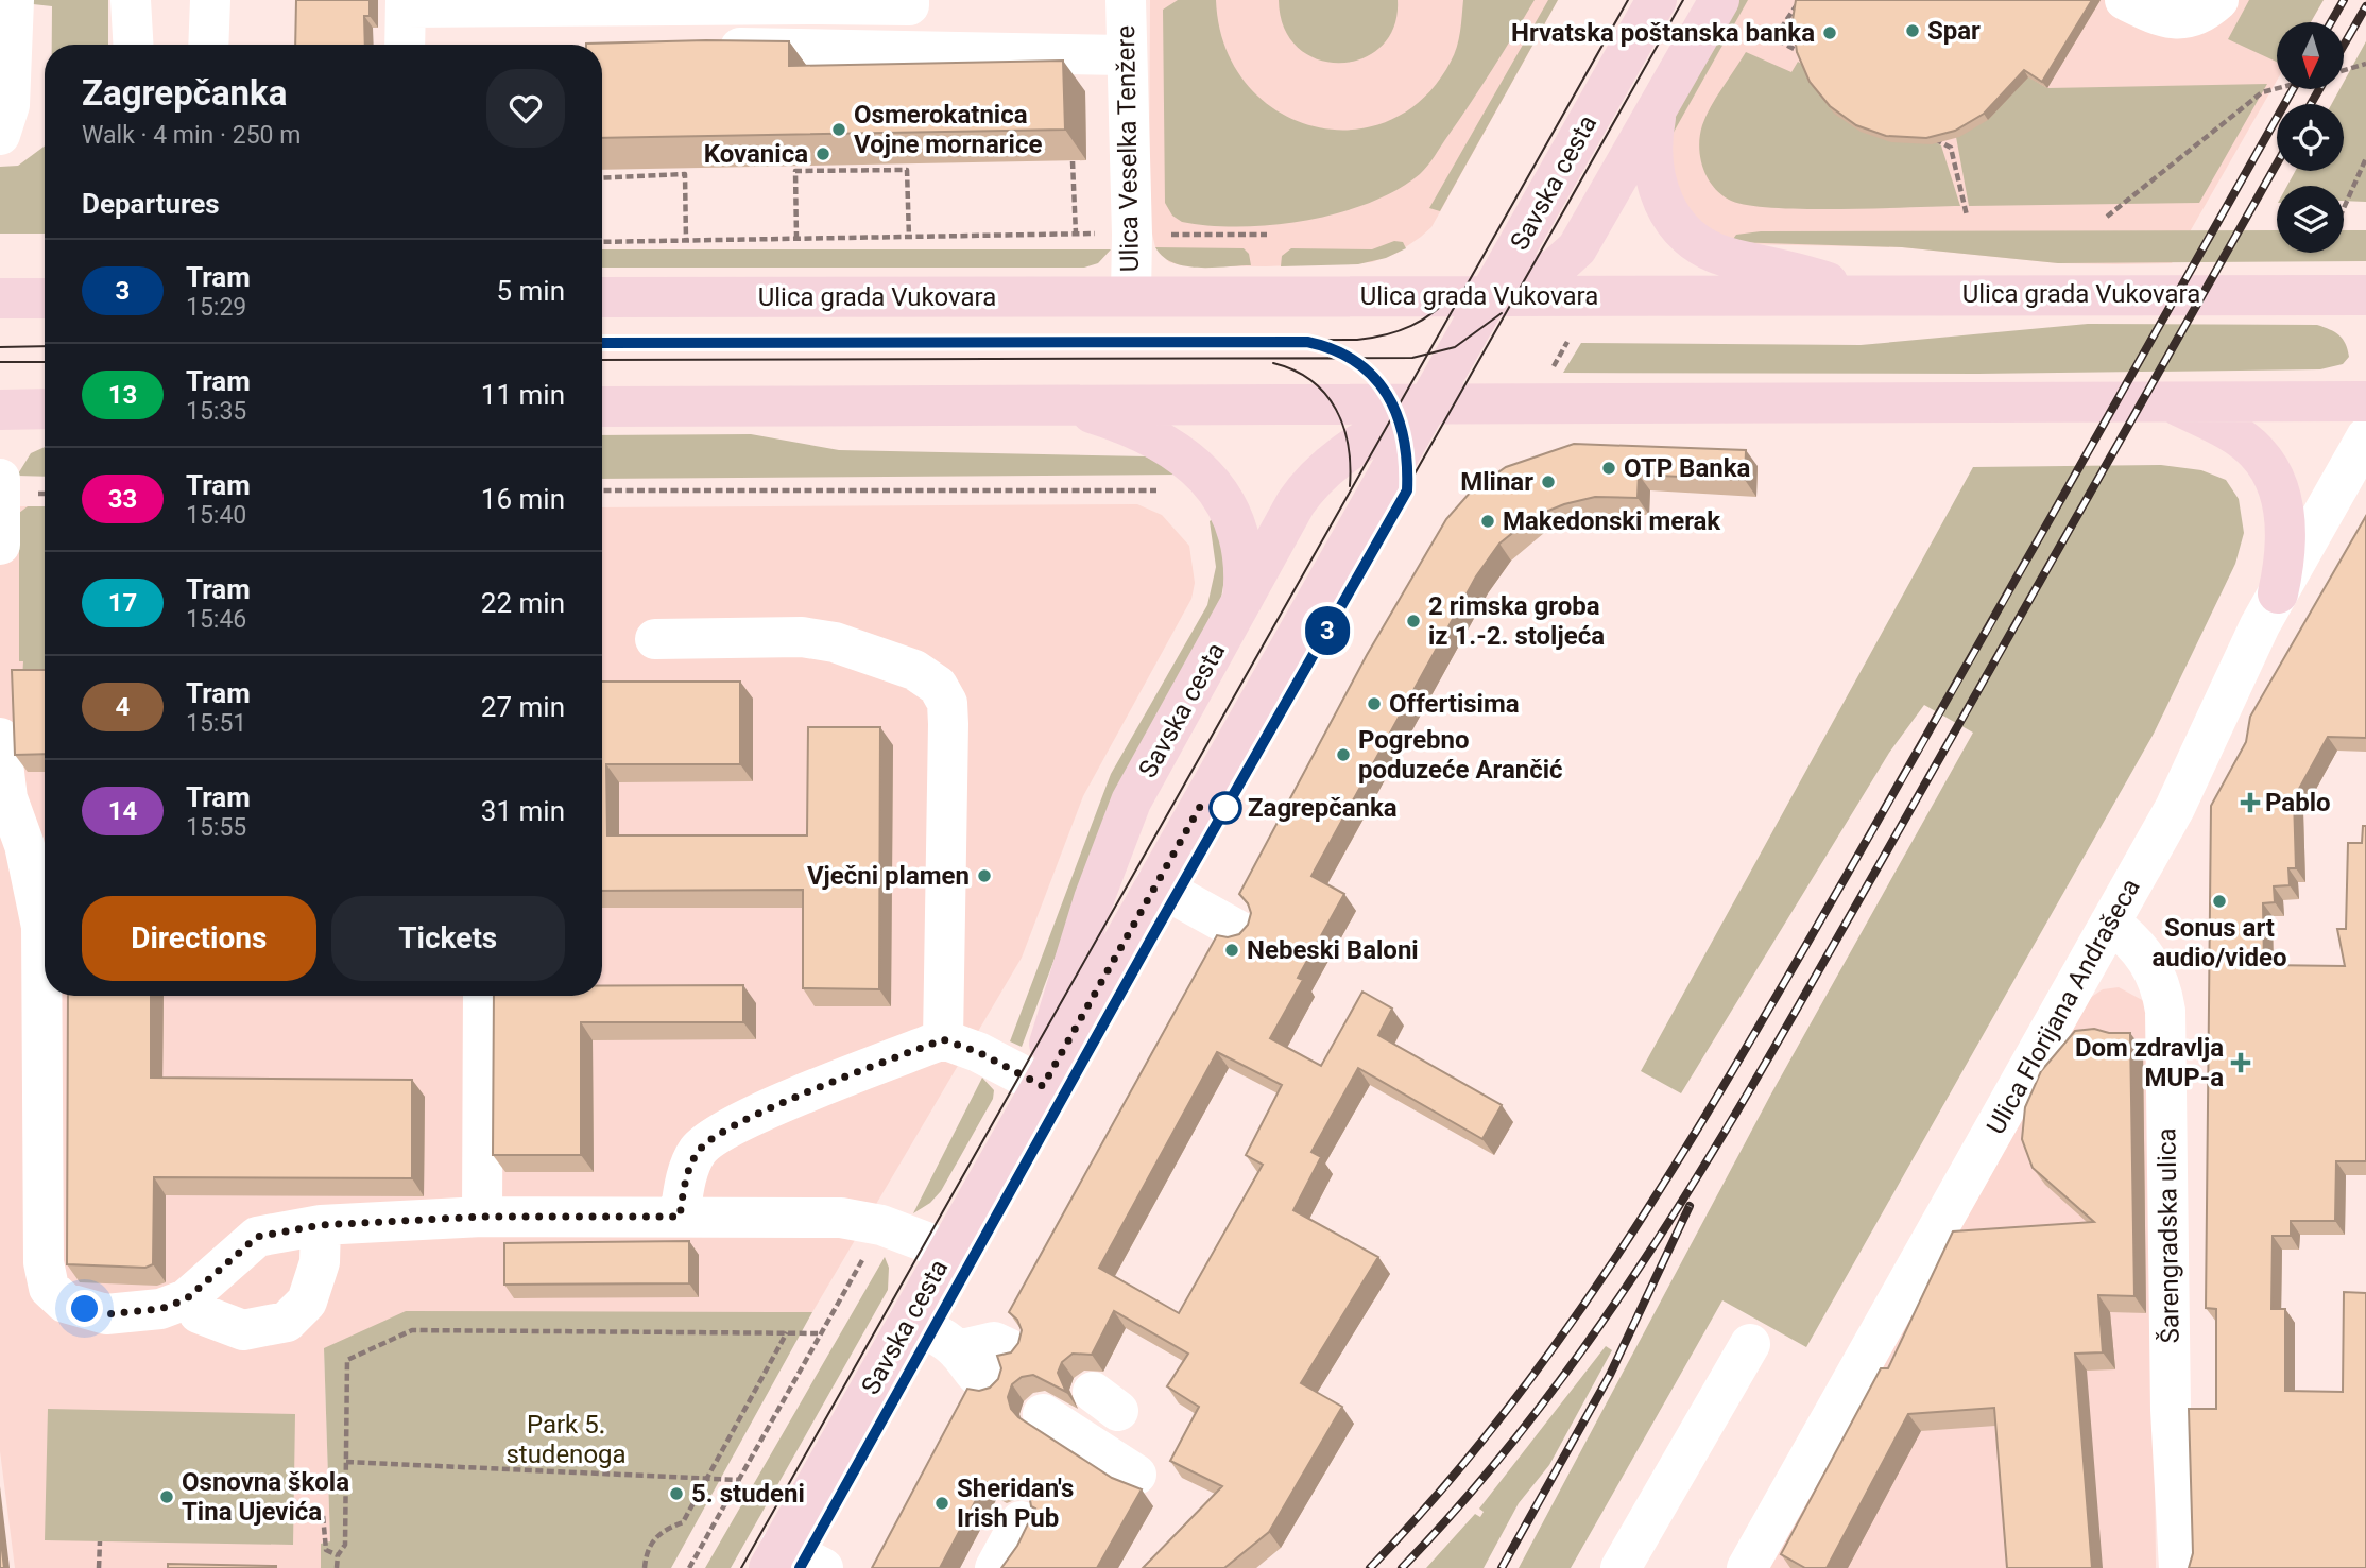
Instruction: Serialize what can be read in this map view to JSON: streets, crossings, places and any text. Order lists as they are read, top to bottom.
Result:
{
  "streets": {
    "main road": ["Savska cesta", "Ulica grada Vukovara"],
    "street": ["Ulica Veselka Tenžere", "Ulica Florijana Andrašeca", "Šarengradska ulica"]
  },
  "crossings": [
    ["Ulica Veselka Tenžere", "Ulica grada Vukovara"],
    ["Savska cesta", "Ulica grada Vukovara"],
    ["Ulica Florijana Andrašeca", "Šarengradska ulica"]
  ],
  "parks": ["Park 5. studenoga"],
  "places": {
    "other": [
      "Spar",
      "Hrvatska poštanska banka",
      "Osmerokatnica Vojne mornarice",
      "Kovanica",
      "OTP Banka",
      "Mlinar",
      "Makedonski merak",
      "2 rimska groba iz 1.-2. stoljeća",
      "Offertisima",
      "Pogrebno poduzeće Arančić",
      "Zagrepčanka",
      "Vječni plamen",
      "Sonus art audio/video",
      "Nebeski Baloni",
      "5. studeni",
      "Osnovna škola Tina Ujevića",
      "Sheridan's Irish Pub"
    ],
    "health": ["Pablo", "Dom zdravlja MUP-a"]
  },
  "lines": ["tram line 3"],
  "north": "bottom",
  "page": {
    "on_map": "3",
    "heading": [
      ["Zagrepčanka", "Walk · 4 min · 250 m"],
      "Departures"
    ],
    "list": [
      {
        "mark": "3",
        "name": "Tram",
        "note": "15:29",
        "value": "5 min"
      },
      {
        "mark": "13",
        "name": "Tram",
        "note": "15:35",
        "value": "11 min"
      },
      {
        "mark": "33",
        "name": "Tram",
        "note": "15:40",
        "value": "16 min"
      },
      {
        "mark": "17",
        "name": "Tram",
        "note": "15:46",
        "value": "22 min"
      },
      {
        "mark": "4",
        "name": "Tram",
        "note": "15:51",
        "value": "27 min"
      },
      {
        "mark": "14",
        "name": "Tram",
        "note": "15:55",
        "value": "31 min"
      }
    ],
    "buttons": ["Directions", "Tickets"]
  }
}
